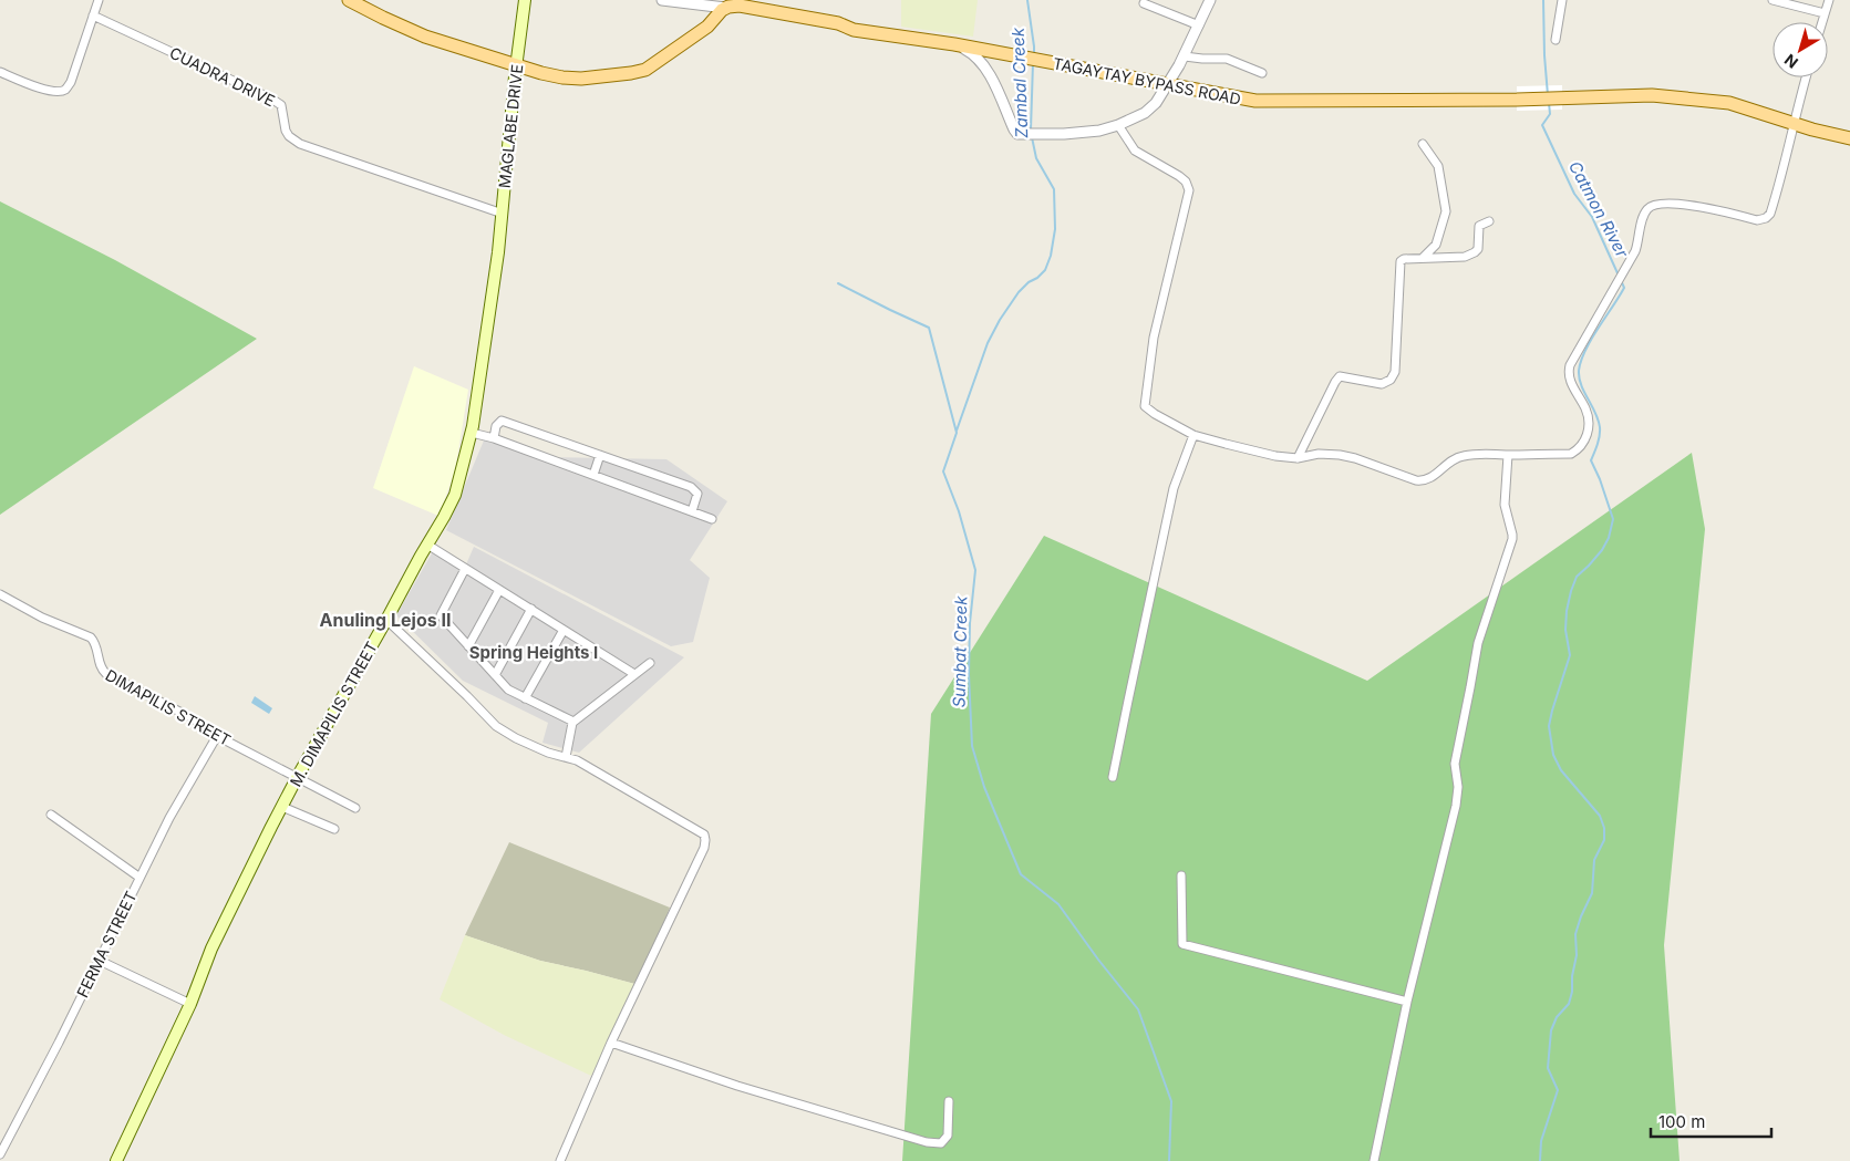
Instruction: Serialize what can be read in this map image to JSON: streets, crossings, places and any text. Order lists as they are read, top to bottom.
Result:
{
  "streets": {
    "main road": ["TAGAYTAY BYPASS ROAD", "MAGLABE DRIVE", "M. DIMAPILIS STREET"],
    "street": ["CUADRA DRIVE", "DIMAPILIS STREET", "FERMA STREET"]
  },
  "crossings": [
    ["CUADRA DRIVE", "MAGLABE DRIVE"],
    ["MAGLABE DRIVE", "M. DIMAPILIS STREET"],
    ["DIMAPILIS STREET", "M. DIMAPILIS STREET"],
    ["DIMAPILIS STREET", "FERMA STREET"]
  ],
  "districts": ["Anuling Lejos II", "Spring Heights I"],
  "water": ["Zambal Creek", "Catmon River", "Sumbat Creek"],
  "scale_bar": "100 m",
  "north": "bottom left"
}
